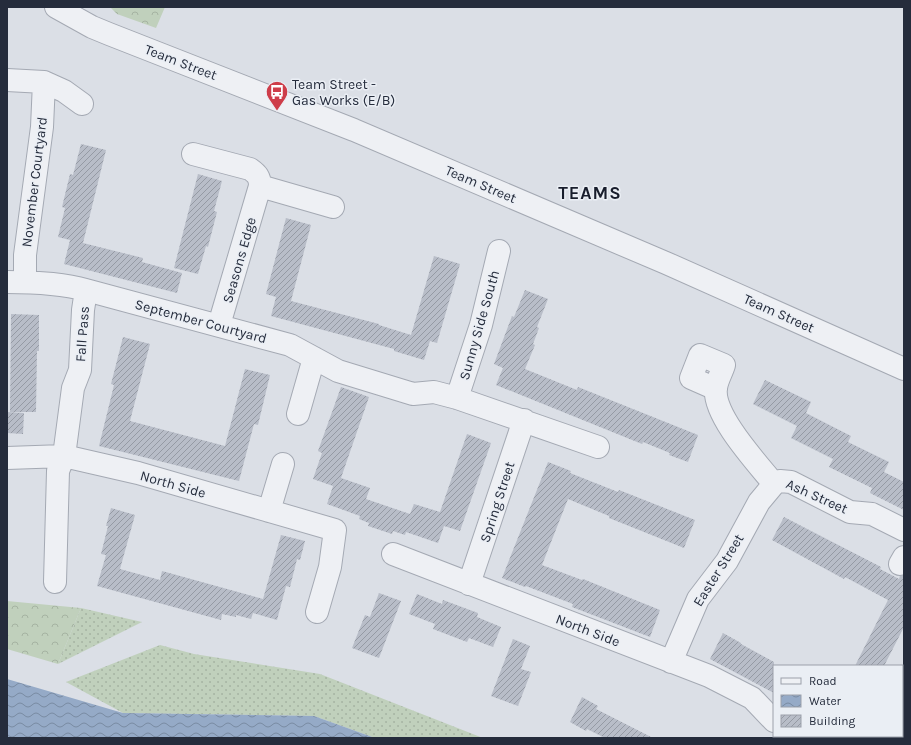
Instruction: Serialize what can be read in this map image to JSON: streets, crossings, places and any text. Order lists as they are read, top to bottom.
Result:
{
  "streets": {
    "street": [
      "Team Street",
      "November Courtyard",
      "Seasons Edge",
      "September Courtyard",
      "Sunny Side South",
      "Fall Pass",
      "North Side",
      "Ash Street",
      "Spring Street",
      "Easter Street"
    ]
  },
  "crossings": [
    ["November Courtyard", "Fall Pass"],
    ["Seasons Edge", "September Courtyard"],
    ["September Courtyard", "Sunny Side South"],
    ["September Courtyard", "Fall Pass"],
    ["September Courtyard", "Spring Street"],
    ["Fall Pass", "North Side"],
    ["North Side", "Spring Street"],
    ["North Side", "Easter Street"],
    ["Ash Street", "Easter Street"]
  ],
  "districts": ["TEAMS"],
  "places": {
    "bus stop": ["Team Street - Gas Works (E/B)"]
  },
  "legend": ["Road", "Water", "Building"]
}
